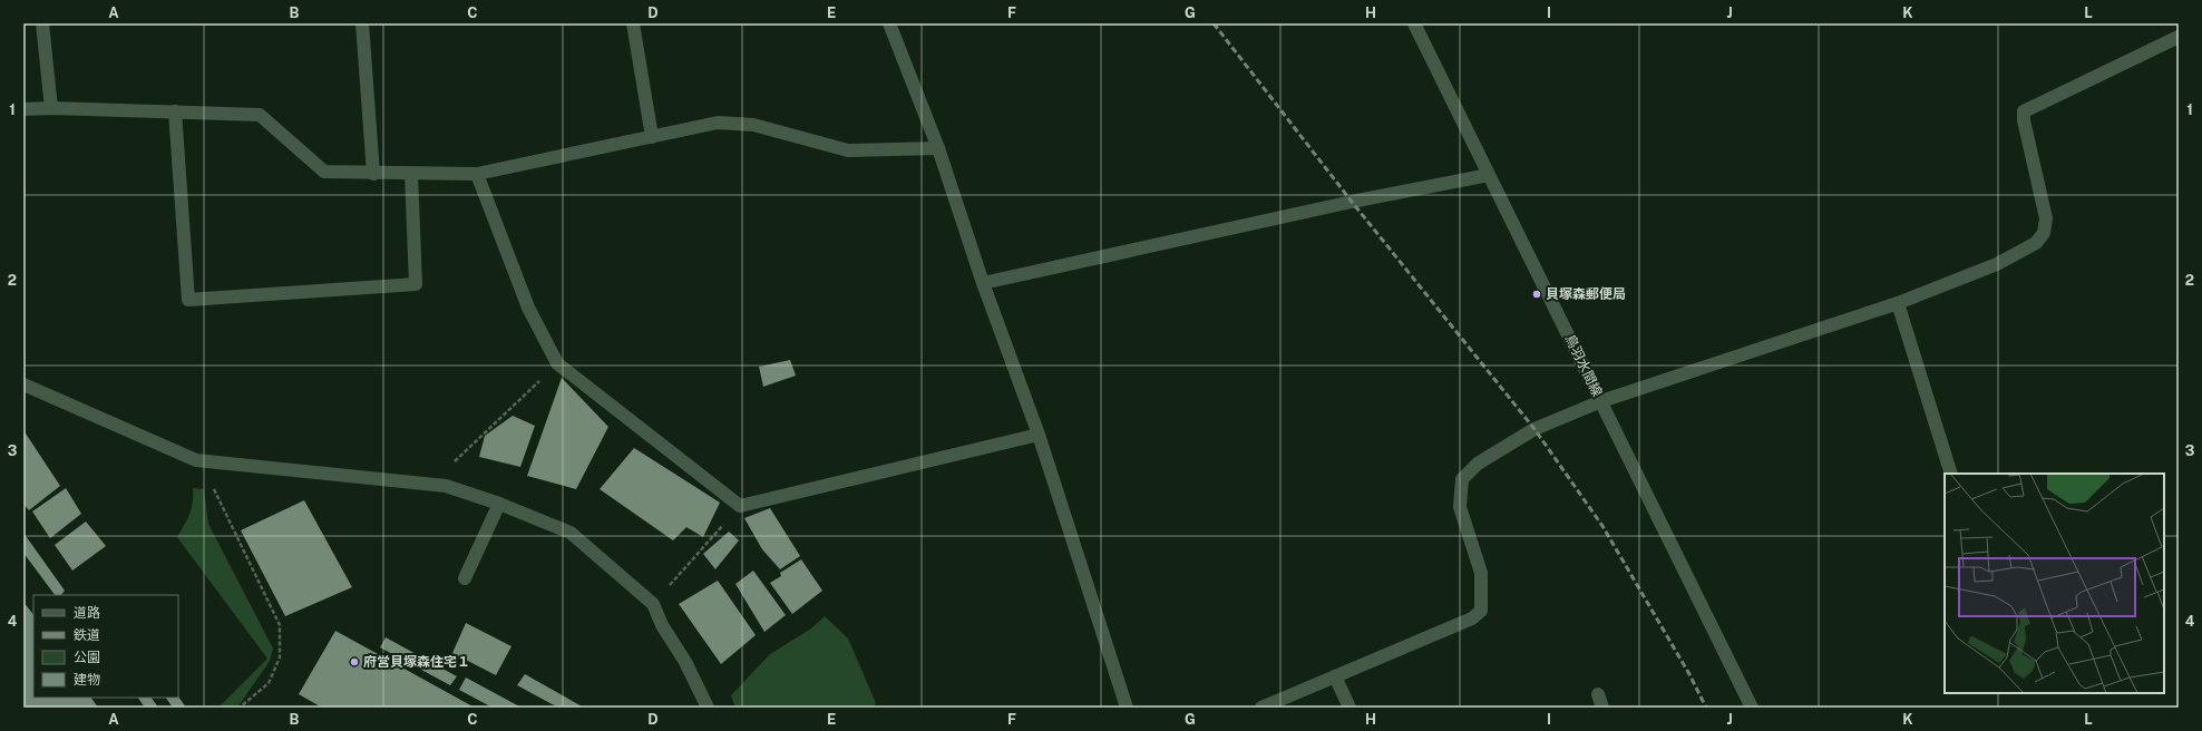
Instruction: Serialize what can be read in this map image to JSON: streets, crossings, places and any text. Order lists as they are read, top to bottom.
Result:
{
  "streets": {
    "street": ["鳥羽水間線"]
  },
  "places": ["貝塚森郵便局", "府営貝塚森住宅１"],
  "legend": [
    "道路",
    "鉄道",
    "公園",
    "建物"
  ],
  "grid": {
    "columns": [
      "A",
      "B",
      "C",
      "D",
      "E",
      "F",
      "G",
      "H",
      "I",
      "J",
      "K",
      "L"
    ],
    "rows": [
      "1",
      "2",
      "3",
      "4"
    ]
  }
}
